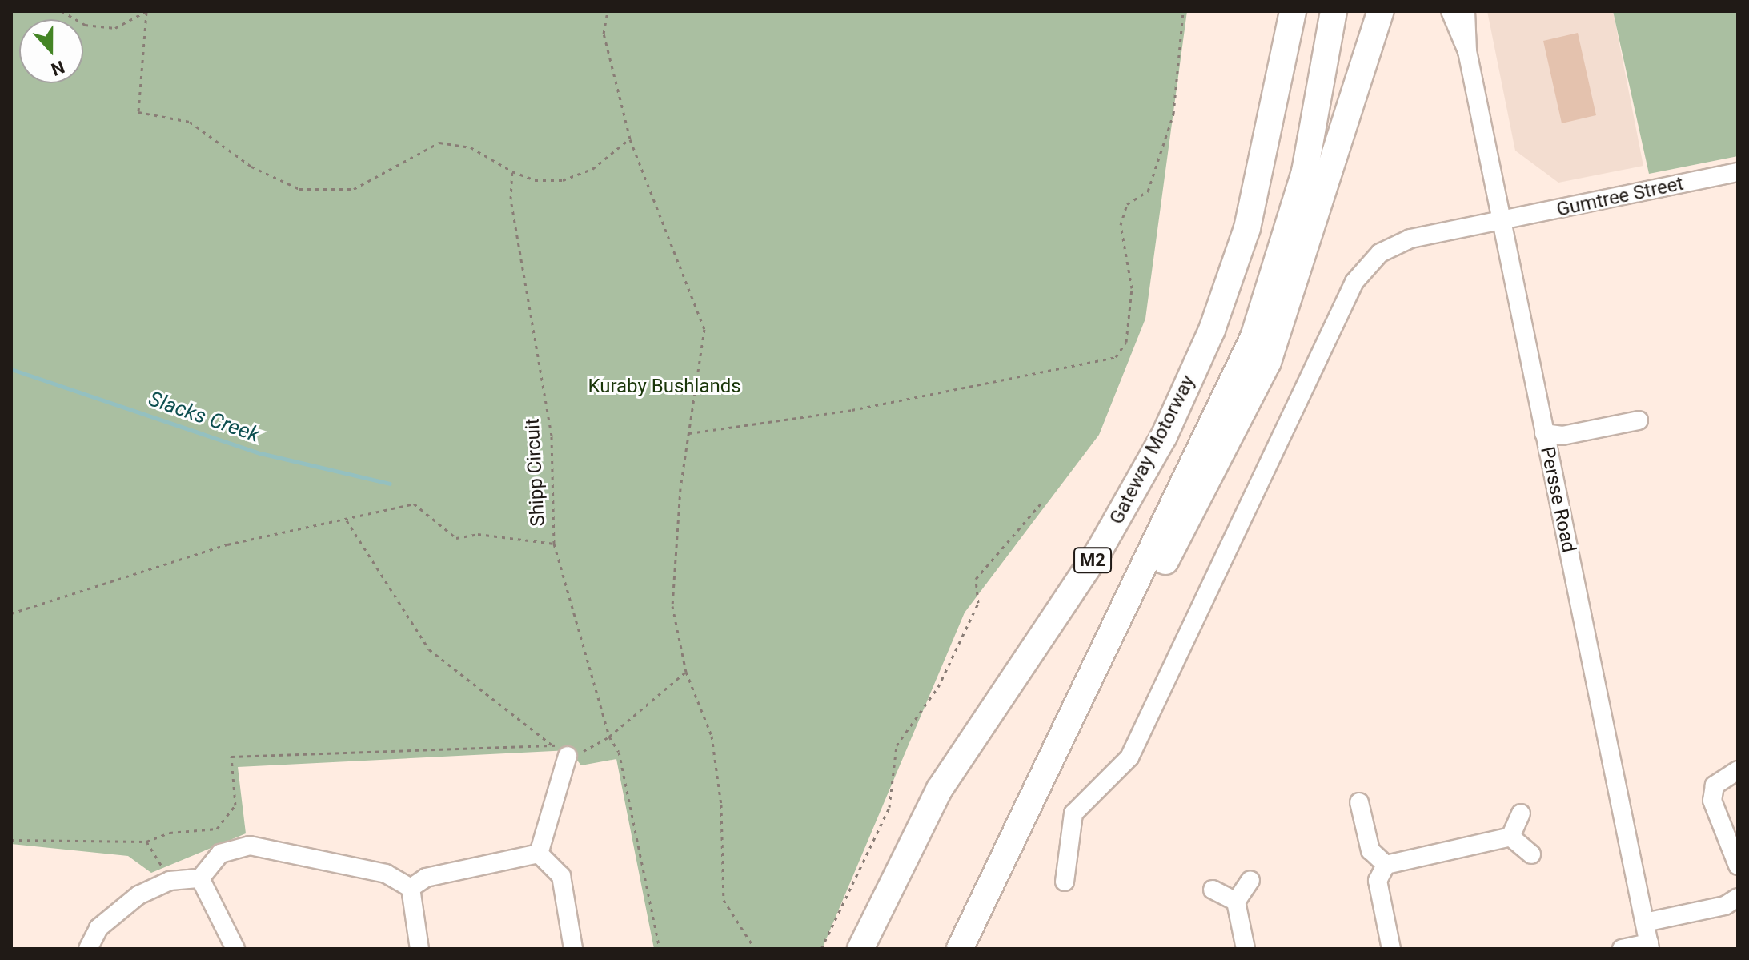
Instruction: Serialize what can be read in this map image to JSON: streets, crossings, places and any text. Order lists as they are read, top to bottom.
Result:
{
  "streets": {
    "highway": ["Gateway Motorway", "M2"],
    "street": ["Gumtree Street", "Persse Road"],
    "path": ["Shipp Circuit"]
  },
  "crossings": [
    ["Gumtree Street", "Persse Road"]
  ],
  "water": ["Slacks Creek"],
  "parks": ["Kuraby Bushlands"],
  "north": "bottom"
}
